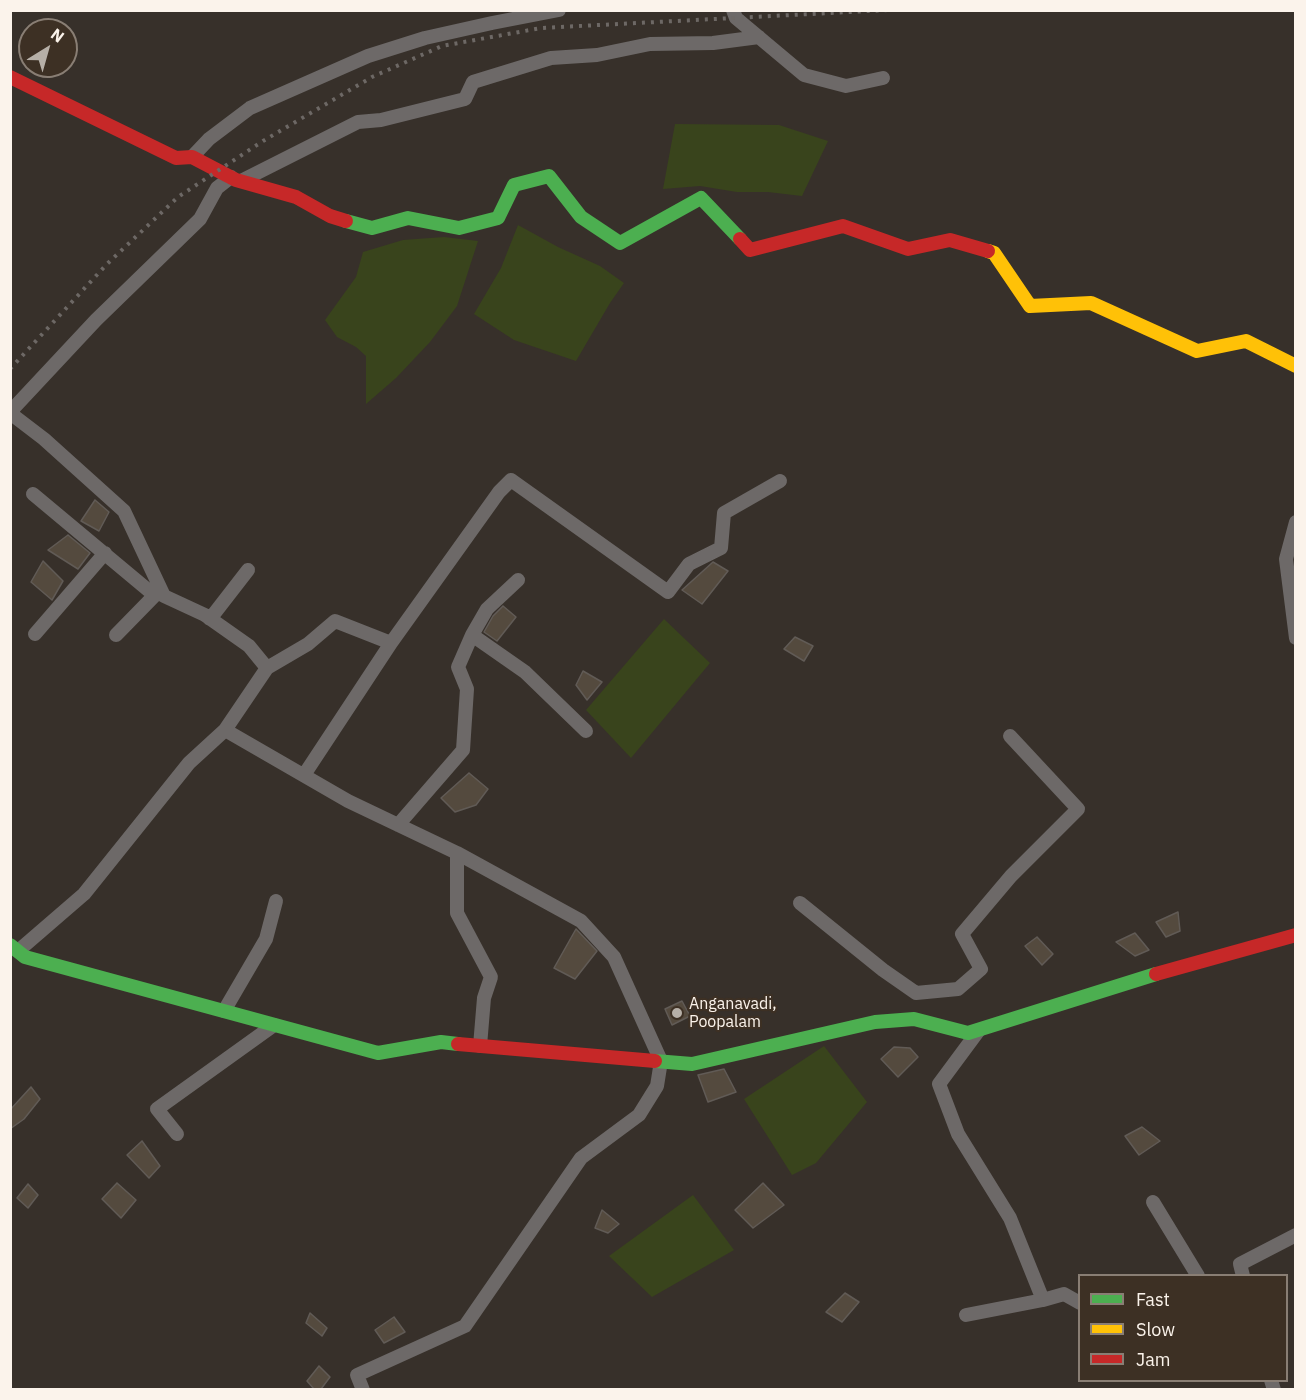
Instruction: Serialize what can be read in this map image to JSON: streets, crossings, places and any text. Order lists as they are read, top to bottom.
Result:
{
  "places": ["Anganavadi, Poopalam"],
  "legend": ["Fast", "Slow", "Jam"],
  "north": "top right"
}
